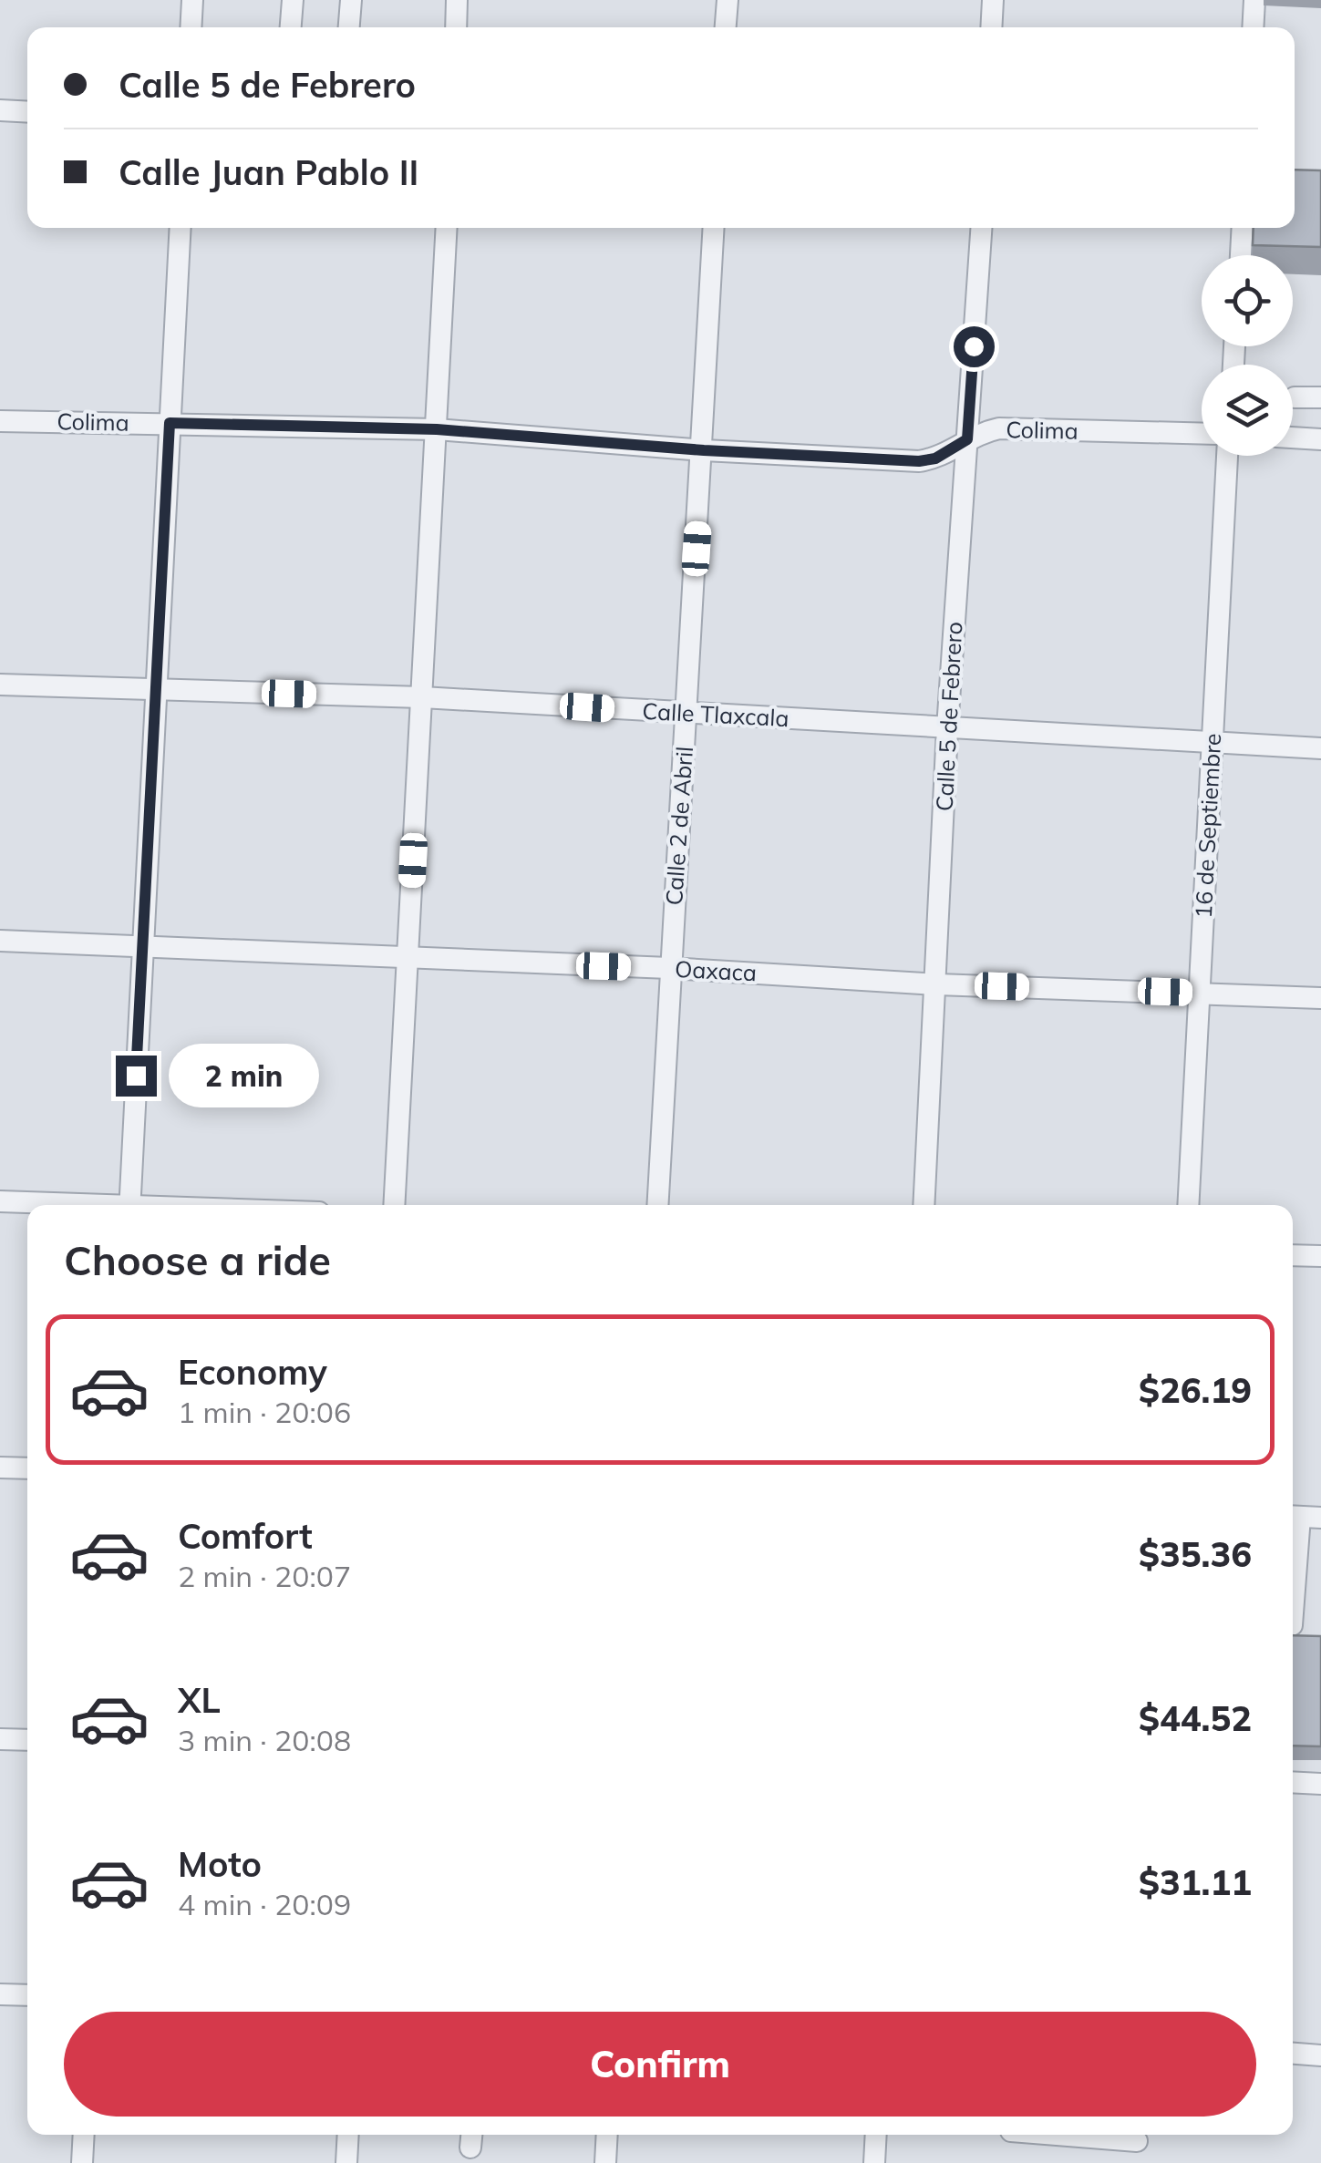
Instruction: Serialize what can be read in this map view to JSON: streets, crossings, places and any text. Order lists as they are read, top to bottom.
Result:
{
  "streets": {
    "street": [
      "Colima",
      "Calle Tlaxcala",
      "Calle 5 de Febrero",
      "Calle 2 de Abril",
      "16 de Septiembre",
      "Oaxaca"
    ]
  },
  "crossings": [
    ["Colima", "Calle 5 de Febrero"],
    ["Colima", "Calle 2 de Abril"],
    ["Calle Tlaxcala", "Calle 5 de Febrero"],
    ["Calle Tlaxcala", "Calle 2 de Abril"],
    ["Calle Tlaxcala", "16 de Septiembre"],
    ["Calle 5 de Febrero", "Oaxaca"],
    ["Calle 2 de Abril", "Oaxaca"],
    ["16 de Septiembre", "Oaxaca"]
  ],
  "page": {
    "banner": ["Calle 5 de Febrero", "Calle Juan Pablo II"],
    "bubble": "2 min",
    "heading": "Choose a ride",
    "list": [
      {
        "name": "Economy",
        "note": "1 min · 20:06",
        "value": "$26.19"
      },
      {
        "name": "Comfort",
        "note": "2 min · 20:07",
        "value": "$35.36"
      },
      {
        "name": "XL",
        "note": "3 min · 20:08",
        "value": "$44.52"
      },
      {
        "name": "Moto",
        "note": "4 min · 20:09",
        "value": "$31.11"
      }
    ],
    "buttons": "Confirm"
  }
}
